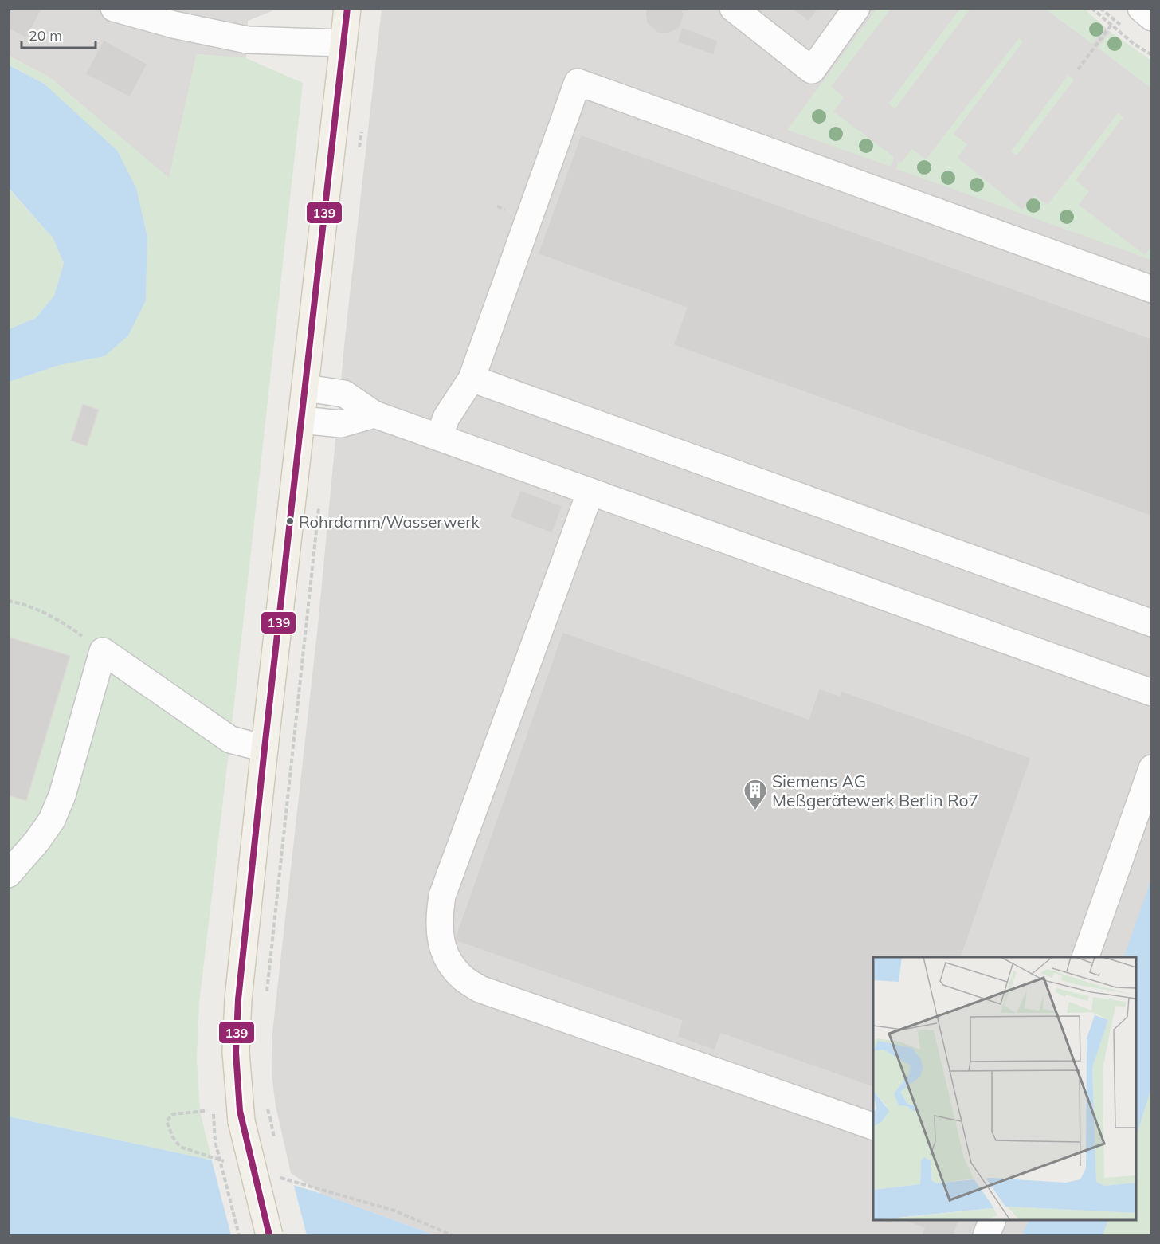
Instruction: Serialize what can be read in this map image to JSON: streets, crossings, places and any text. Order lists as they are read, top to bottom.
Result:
{
  "places": {
    "other": ["Rohrdamm/Wasserwerk"],
    "building": ["Siemens AG Meßgerätewerk Berlin Ro7"]
  },
  "lines": ["transit line 139"],
  "scale_bar": "20 m"
}
